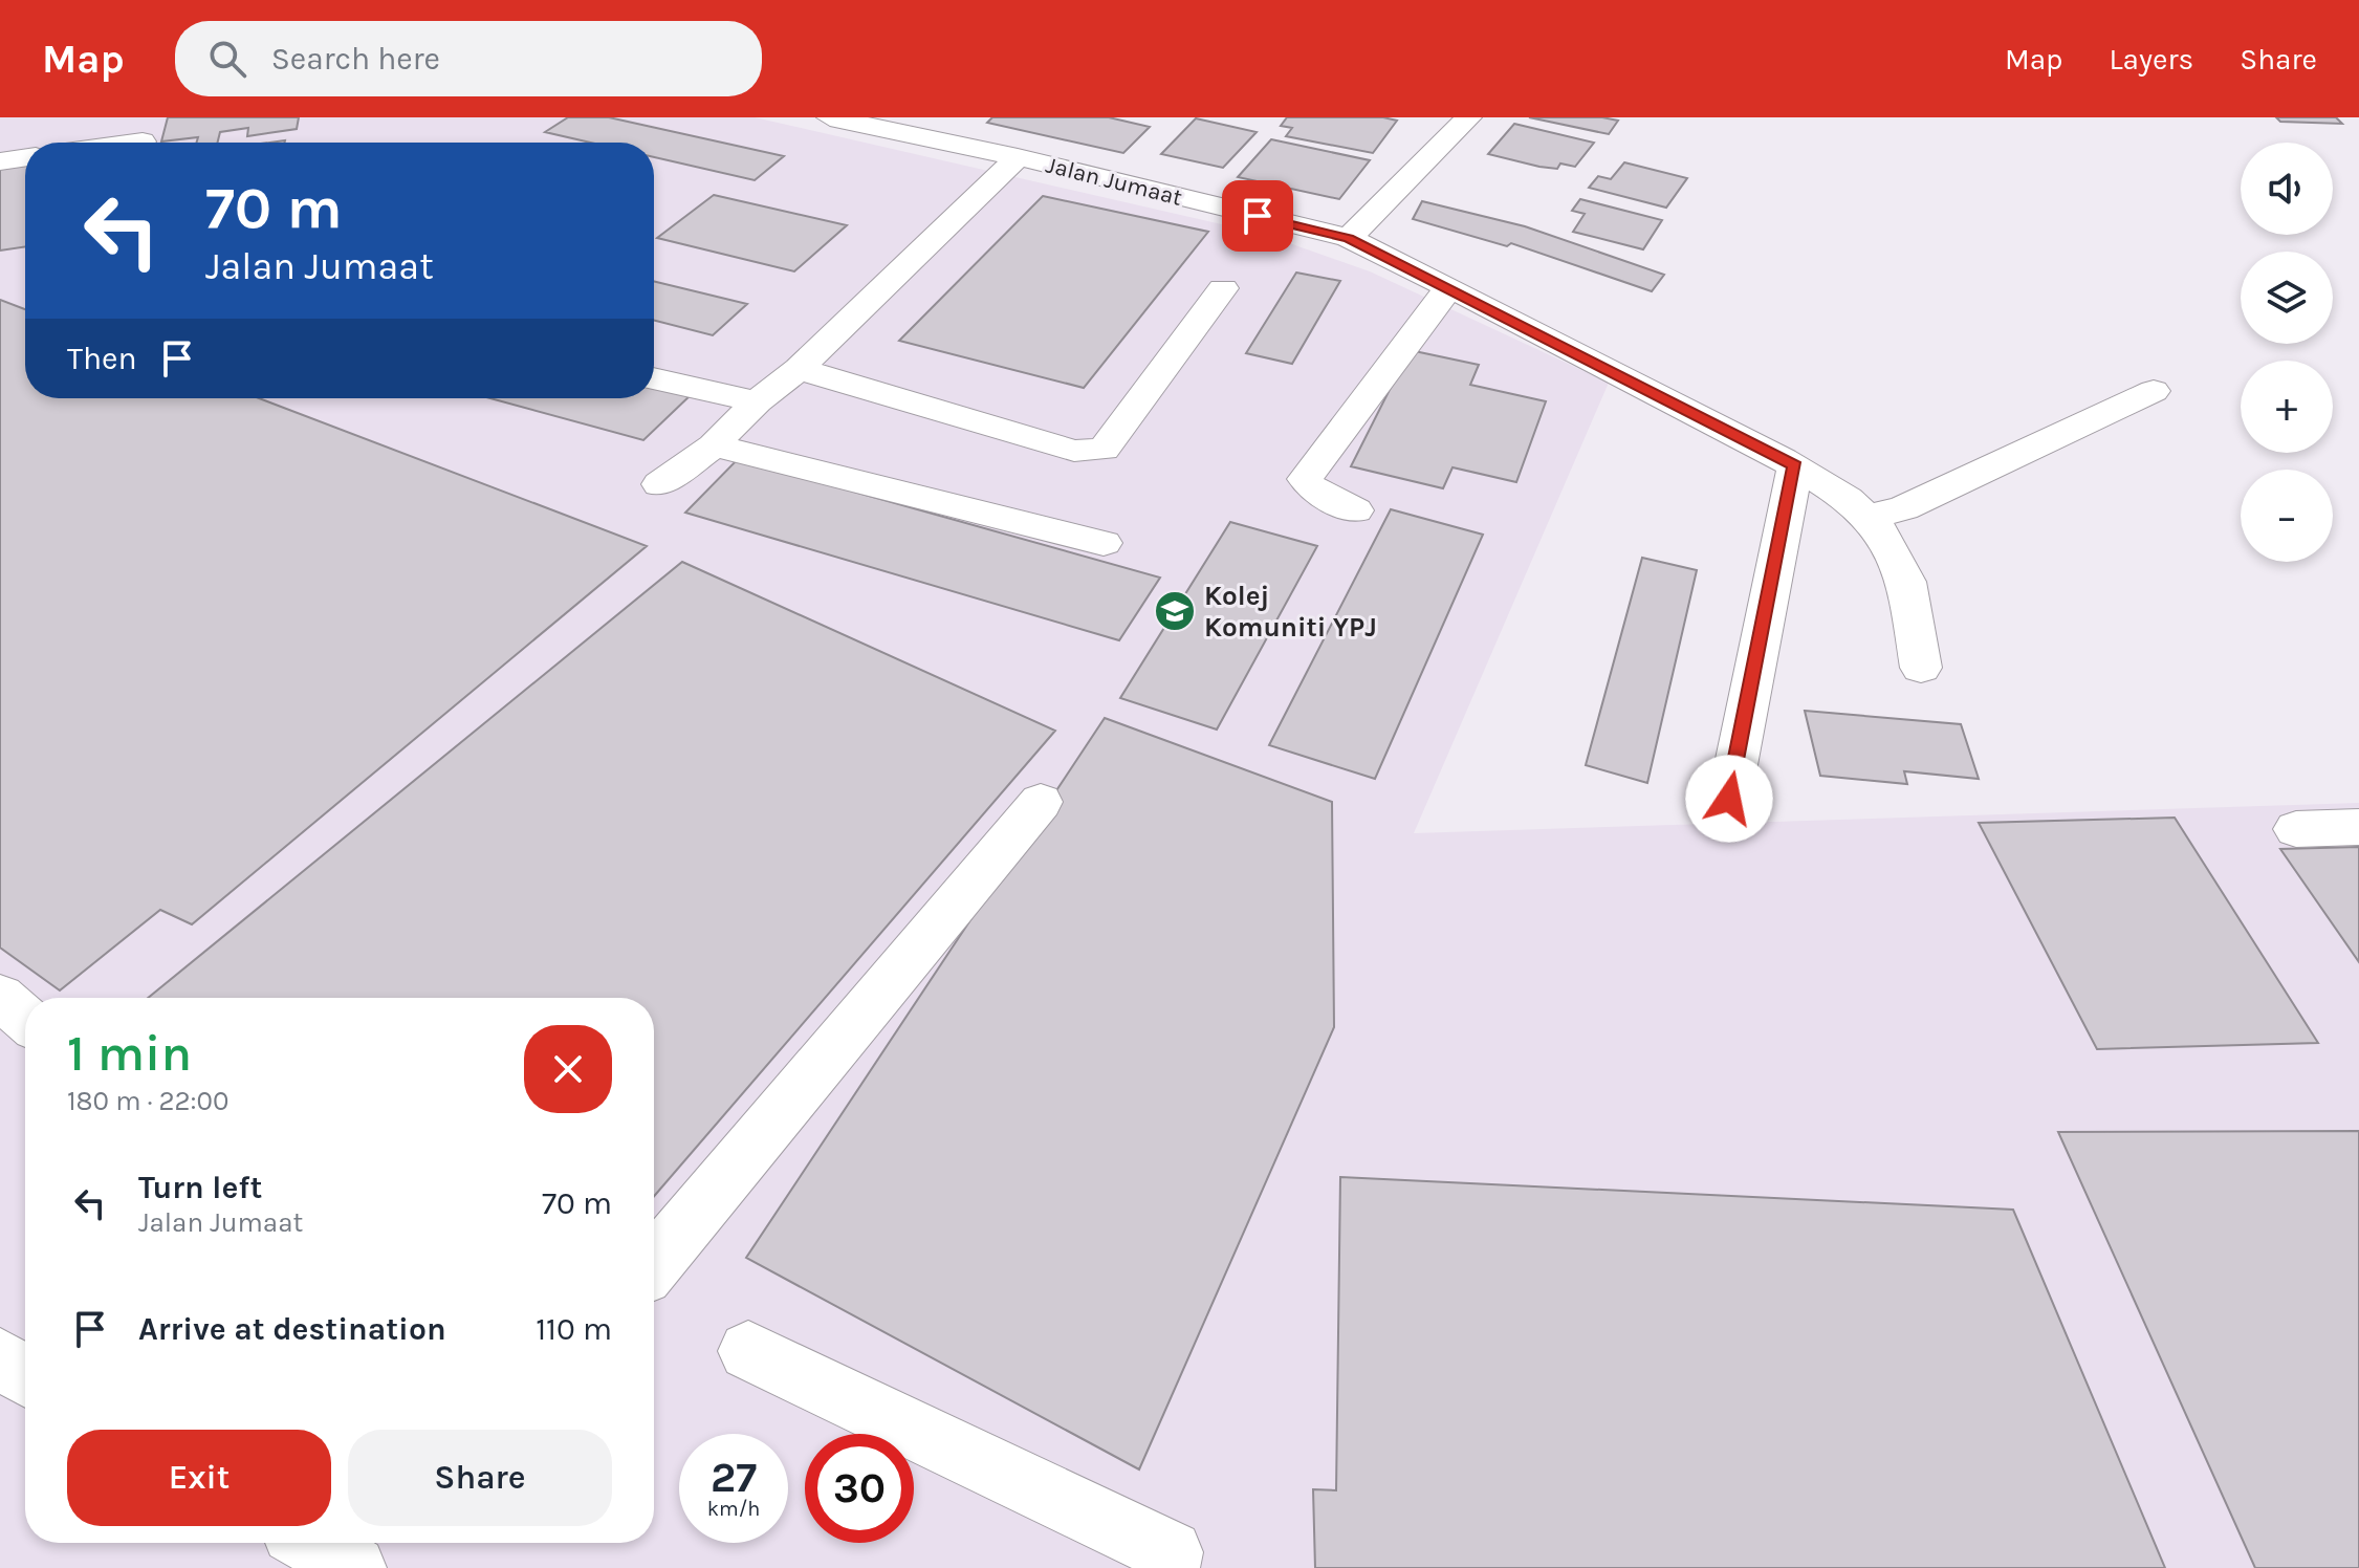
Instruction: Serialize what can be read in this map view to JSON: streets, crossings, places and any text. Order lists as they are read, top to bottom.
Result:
{
  "streets": {
    "street": ["Jalan Jumaat"]
  },
  "places": {
    "school or university": ["Kolej Komuniti YPJ"]
  },
  "page": {
    "header": "Map",
    "search": "Search here",
    "nav": ["Map", "Layers", "Share"],
    "map_buttons": ["+", "−"],
    "turn": ["70 m", "Jalan Jumaat"],
    "then": "Then",
    "heading": ["1 min", "180 m · 22:00"],
    "list": [
      {
        "name": "Turn left",
        "note": "Jalan Jumaat",
        "value": "70 m"
      },
      {
        "name": "Arrive at destination",
        "value": "110 m"
      }
    ],
    "buttons": ["Exit", "Share"],
    "speed": "27 km/h",
    "limit": "30"
  }
}
